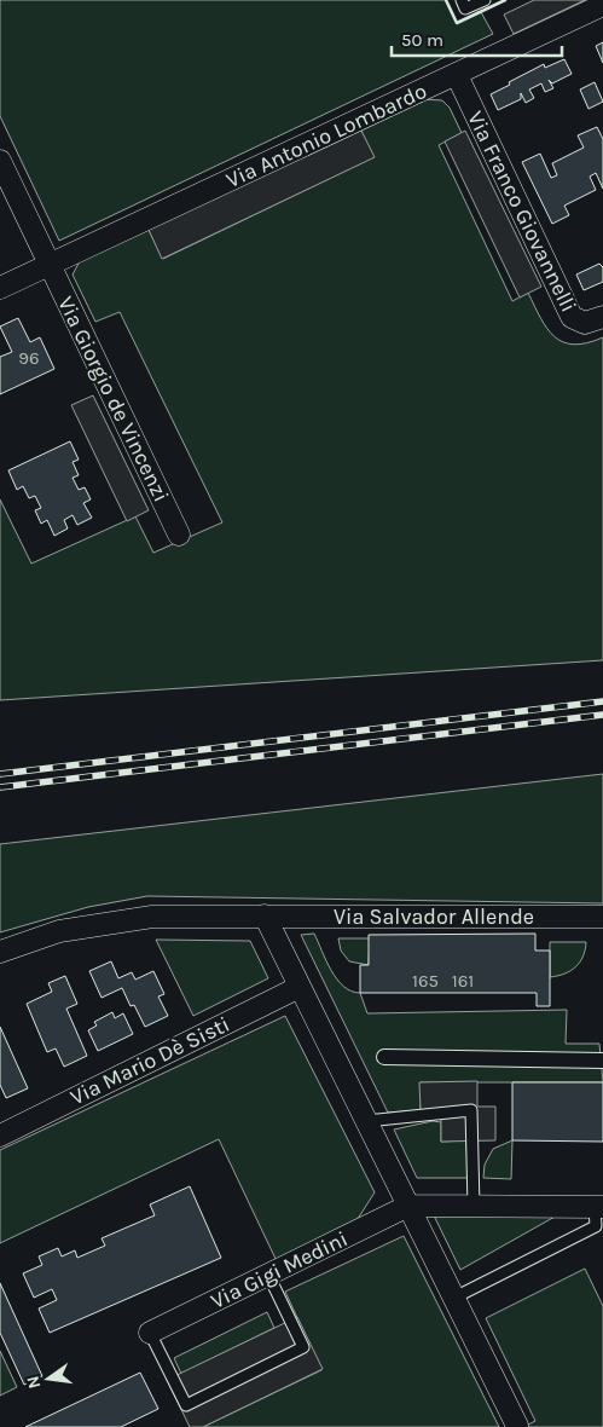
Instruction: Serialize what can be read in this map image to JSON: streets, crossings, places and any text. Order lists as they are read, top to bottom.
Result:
{
  "streets": {
    "street": [
      "Via Antonio Lombardo",
      "Via Franco Giovannelli",
      "Via Giorgio de Vincenzi",
      "Via Salvador Allende",
      "Via Mario Dè Sisti",
      "Via Gigi Medini"
    ]
  },
  "crossings": [
    ["Via Antonio Lombardo", "Via Franco Giovannelli"],
    ["Via Antonio Lombardo", "Via Giorgio de Vincenzi"]
  ],
  "house_numbers": ["96", "165", "161"],
  "scale_bar": "50 m",
  "north": "left"
}
